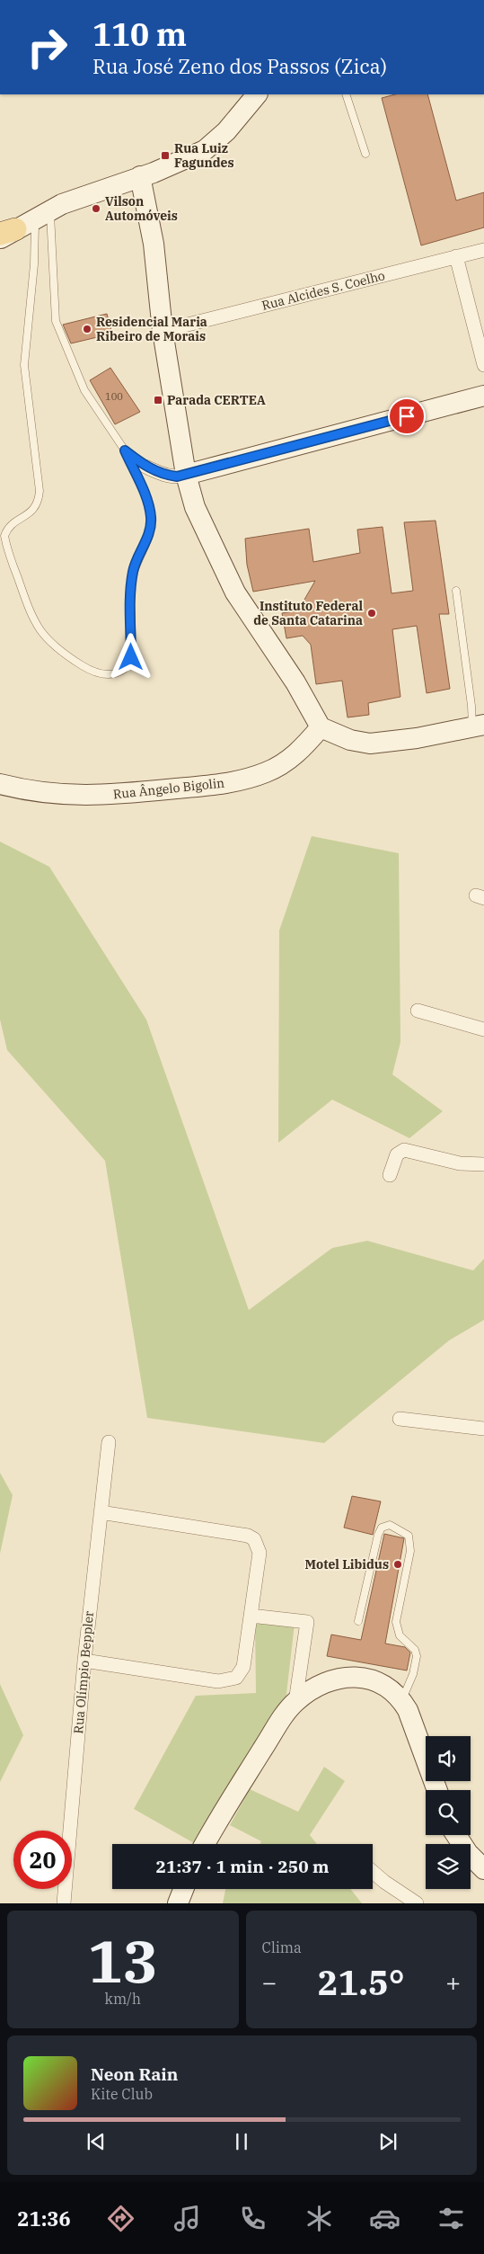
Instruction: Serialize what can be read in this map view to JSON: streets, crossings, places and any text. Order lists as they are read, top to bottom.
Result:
{
  "streets": {
    "main road": ["Rua Ângelo Bigolin"],
    "street": ["Rua Alcides S. Coelho", "Rua Olímpio Beppler"]
  },
  "places": {
    "transit": ["Rua Luiz Fagundes", "Parada CERTEA"],
    "other": [
      "Vilson Automóveis",
      "Residencial Maria Ribeiro de Morais",
      "Instituto Federal de Santa Catarina",
      "Motel Libidus"
    ]
  },
  "house_numbers": ["100"],
  "page": {
    "turn": ["110 m", "Rua José Zeno dos Passos (Zica)"],
    "limit": "20",
    "trip": "21:37 · 1 min · 250 m",
    "tile": [
      ["13", "km/h"],
      "Clima"
    ],
    "heat": ["−", "21.5°", "+"],
    "song": ["Neon Rain", "Kite Club"],
    "tabs": "21:36"
  }
}
